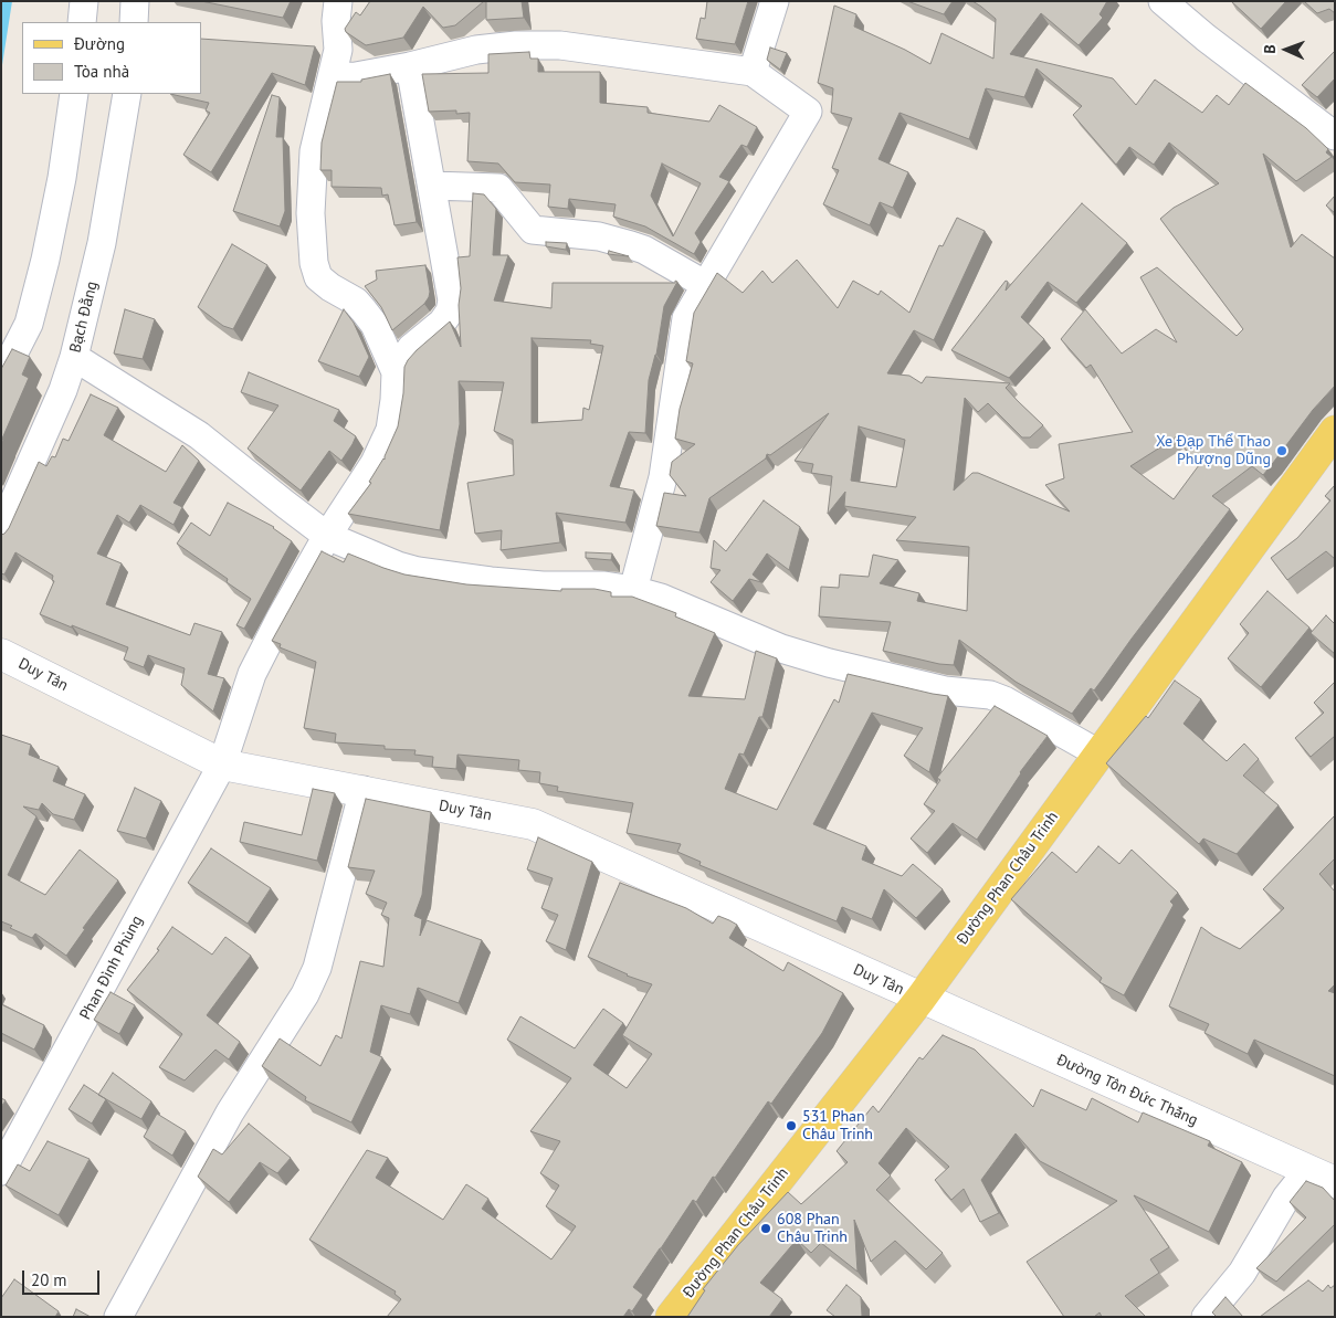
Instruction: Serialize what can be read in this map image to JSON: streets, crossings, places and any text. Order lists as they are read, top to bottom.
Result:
{
  "streets": {
    "main road": ["Đường Phan Châu Trinh"],
    "street": [
      "Bạch Đằng",
      "Duy Tân",
      "Phan Đình Phùng",
      "Đường Tôn Đức Thắng"
    ]
  },
  "crossings": [
    ["Duy Tân", "Đường Phan Châu Trinh"],
    ["Duy Tân", "Phan Đình Phùng"],
    ["Duy Tân", "Đường Tôn Đức Thắng"],
    ["Đường Phan Châu Trinh", "Đường Tôn Đức Thắng"]
  ],
  "places": ["Xe Đạp Thể Thao Phượng Dũng", "531 Phan Châu Trinh", "608 Phan Châu Trinh"],
  "legend": ["Đường", "Tòa nhà"],
  "scale_bar": "20 m",
  "north": "left"
}
